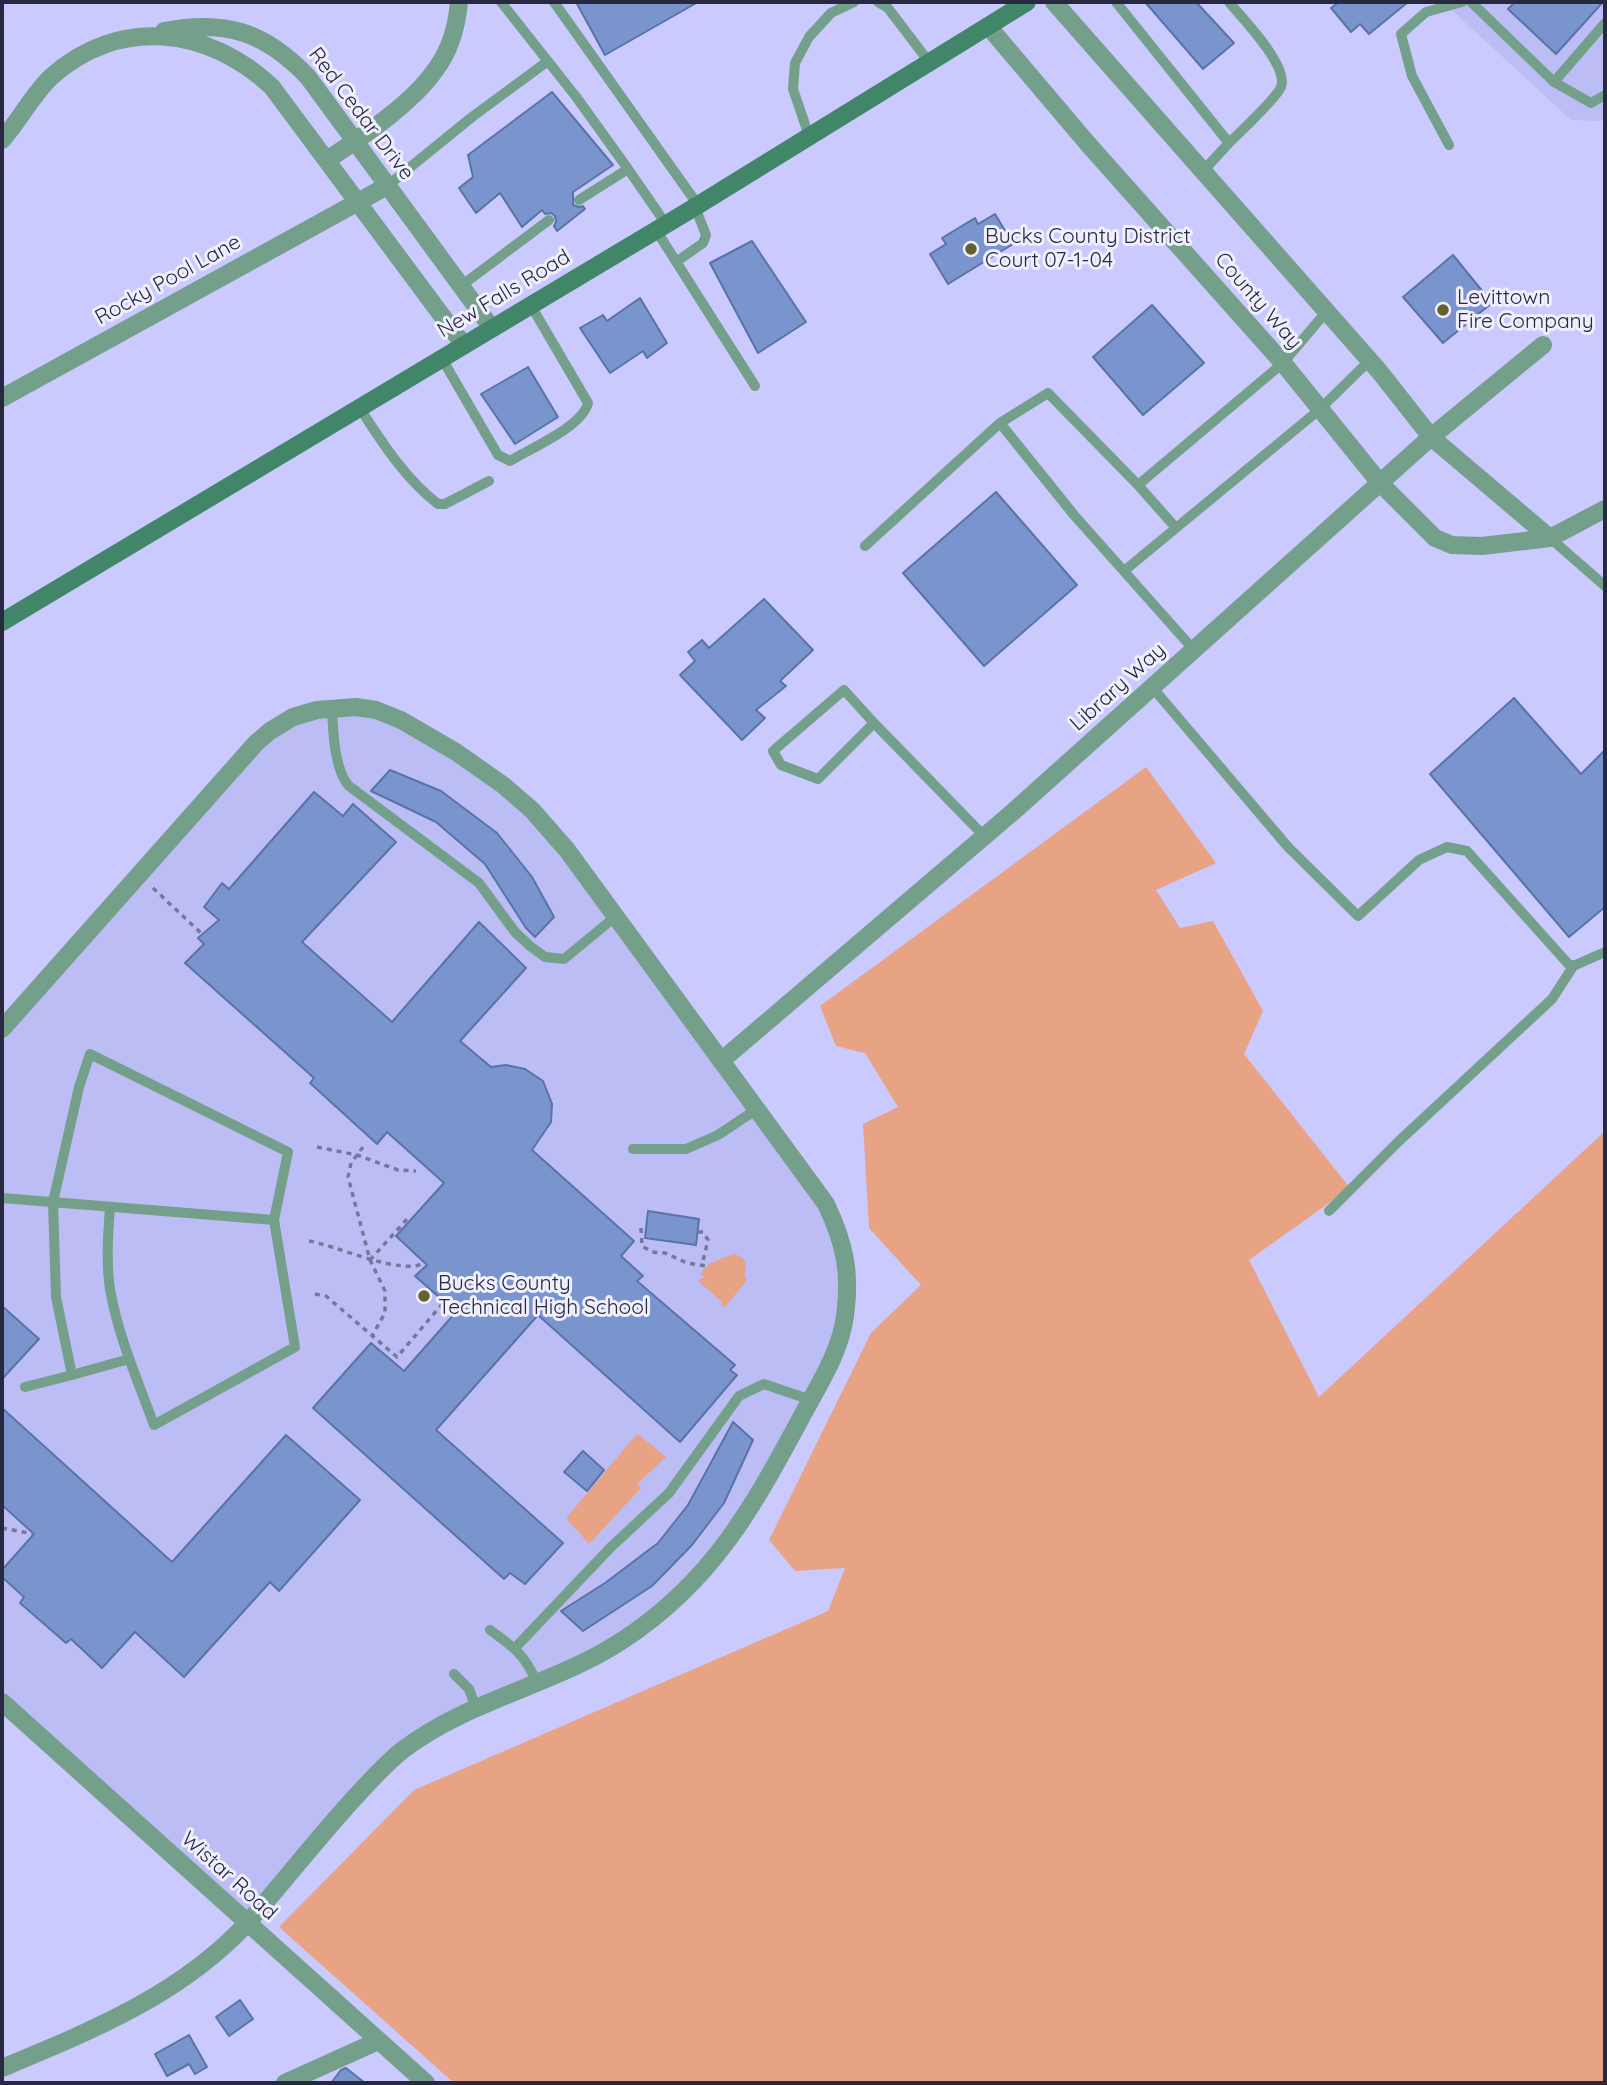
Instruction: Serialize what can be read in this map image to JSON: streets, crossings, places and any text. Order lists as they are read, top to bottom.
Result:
{
  "streets": {
    "main road": ["New Falls Road"],
    "street": [
      "Red Cedar Drive",
      "Rocky Pool Lane",
      "County Way",
      "Library Way",
      "Wistar Road"
    ]
  },
  "crossings": [
    ["Red Cedar Drive", "Rocky Pool Lane"],
    ["Red Cedar Drive", "New Falls Road"],
    ["New Falls Road", "County Way"],
    ["County Way", "Library Way"]
  ],
  "places": ["Bucks County District Court 07-1-04", "Levittown Fire Company", "Bucks County Technical High School"]
}
